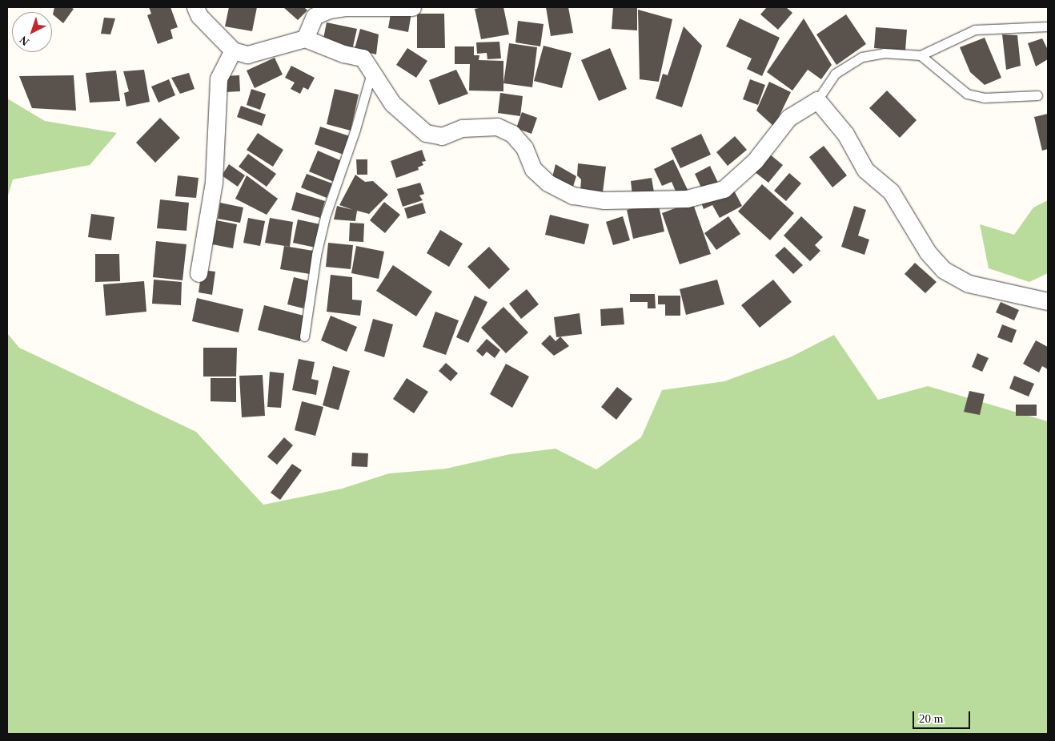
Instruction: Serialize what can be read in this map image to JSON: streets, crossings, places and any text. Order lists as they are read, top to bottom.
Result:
{
  "scale_bar": "20 m",
  "north": "bottom left"
}
